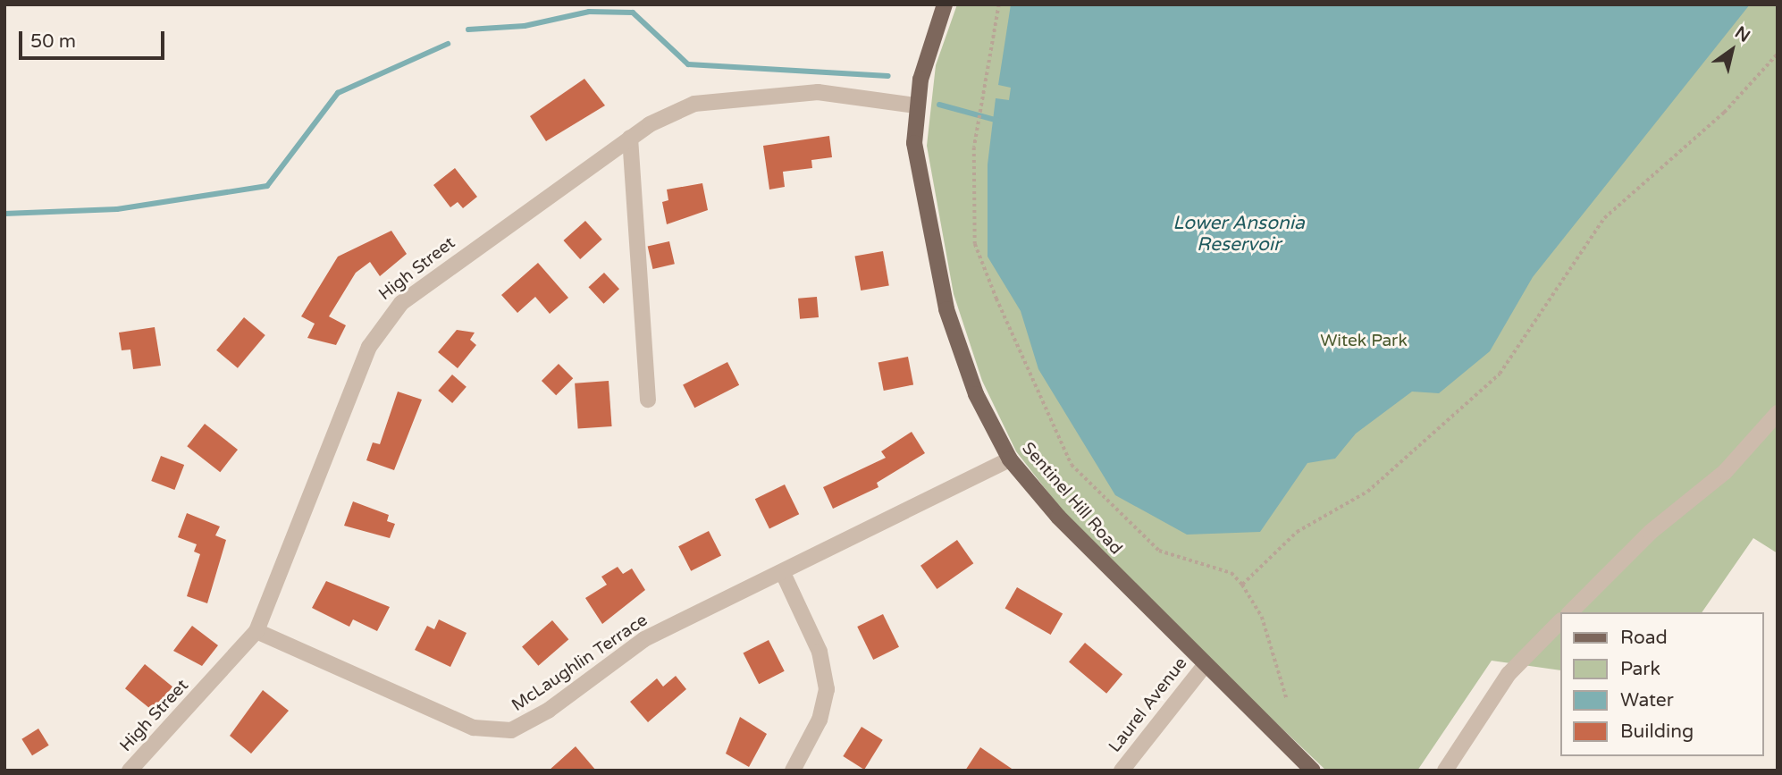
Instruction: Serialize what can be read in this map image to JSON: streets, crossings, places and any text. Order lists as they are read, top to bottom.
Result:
{
  "streets": {
    "main road": ["Sentinel Hill Road"],
    "street": ["High Street", "McLaughlin Terrace", "Laurel Avenue"]
  },
  "crossings": [
    ["High Street", "Sentinel Hill Road"],
    ["High Street", "McLaughlin Terrace"],
    ["Sentinel Hill Road", "McLaughlin Terrace"],
    ["Sentinel Hill Road", "Laurel Avenue"]
  ],
  "water": ["Lower Ansonia Reservoir"],
  "parks": ["Witek Park"],
  "legend": [
    "Road",
    "Park",
    "Water",
    "Building"
  ],
  "scale_bar": "50 m",
  "north": "top right"
}
